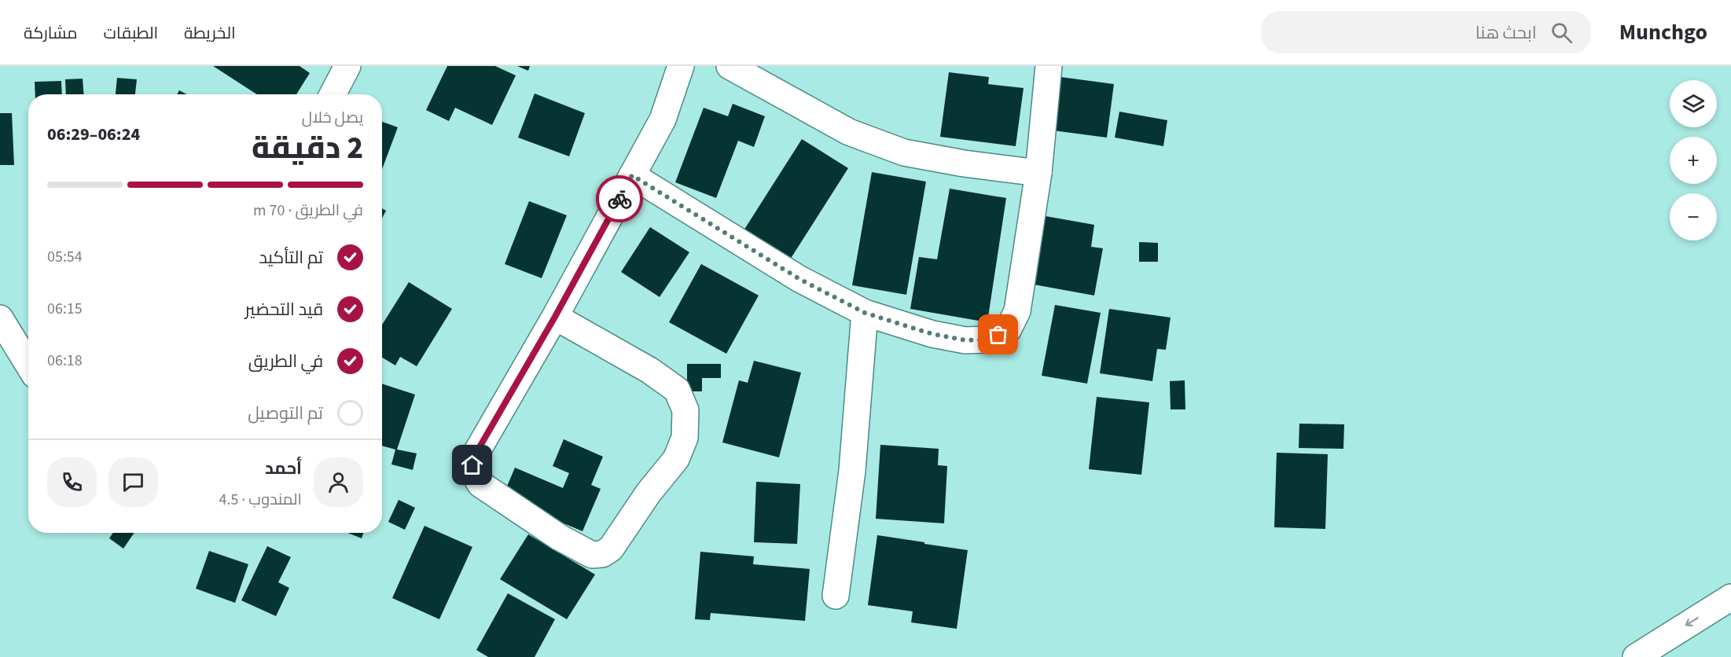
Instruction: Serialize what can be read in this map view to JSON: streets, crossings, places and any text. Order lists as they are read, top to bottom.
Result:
{
  "page": {
    "header": "Munchgo",
    "search": "ابحث هنا",
    "nav": ["الخريطة", "الطبقات", "مشاركة"],
    "map_buttons": ["+", "−"],
    "heading": ["2 دقيقة", "يصل خلال", "06:24–06:29"],
    "panel": ["أحمد", "المندوب · 4.5"],
    "bar": "في الطريق · 70 m",
    "list": [
      ["تم التأكيد", "05:54"],
      ["قيد التحضير", "06:15"],
      ["في الطريق", "06:18"],
      "تم التوصيل"
    ]
  }
}
